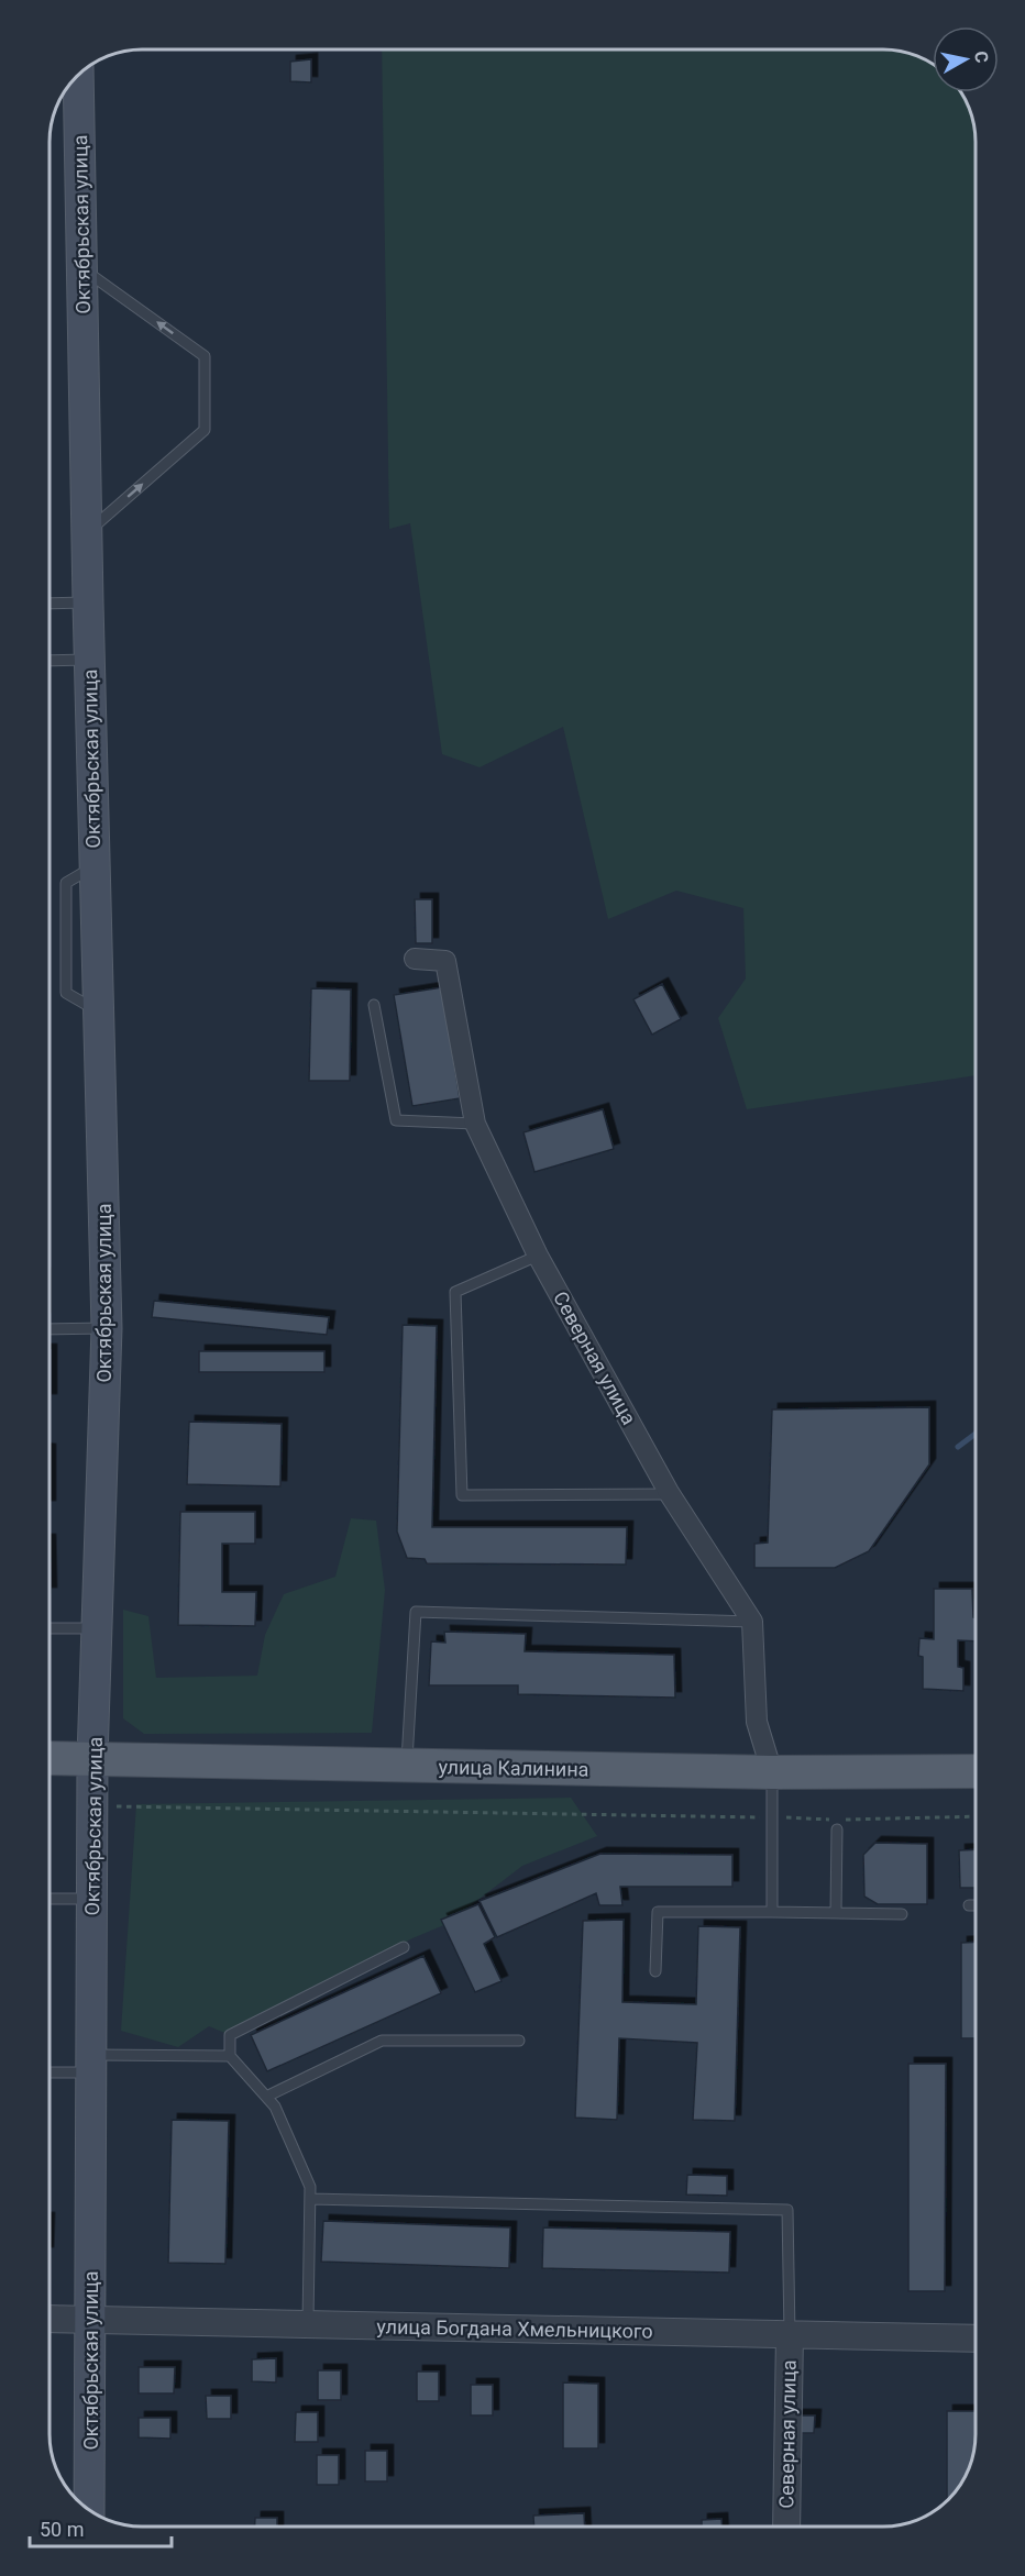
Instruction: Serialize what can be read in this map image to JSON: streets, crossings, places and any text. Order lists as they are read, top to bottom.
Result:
{
  "streets": {
    "main road": ["Октябрьская улица", "улица Калинина"],
    "street": ["Северная улица", "улица Богдана Хмельницкого"]
  },
  "crossings": [
    ["Октябрьская улица", "улица Калинина"],
    ["Октябрьская улица", "улица Богдана Хмельницкого"],
    ["Северная улица", "улица Богдана Хмельницкого"]
  ],
  "scale_bar": "50 m",
  "north": "right"
}
